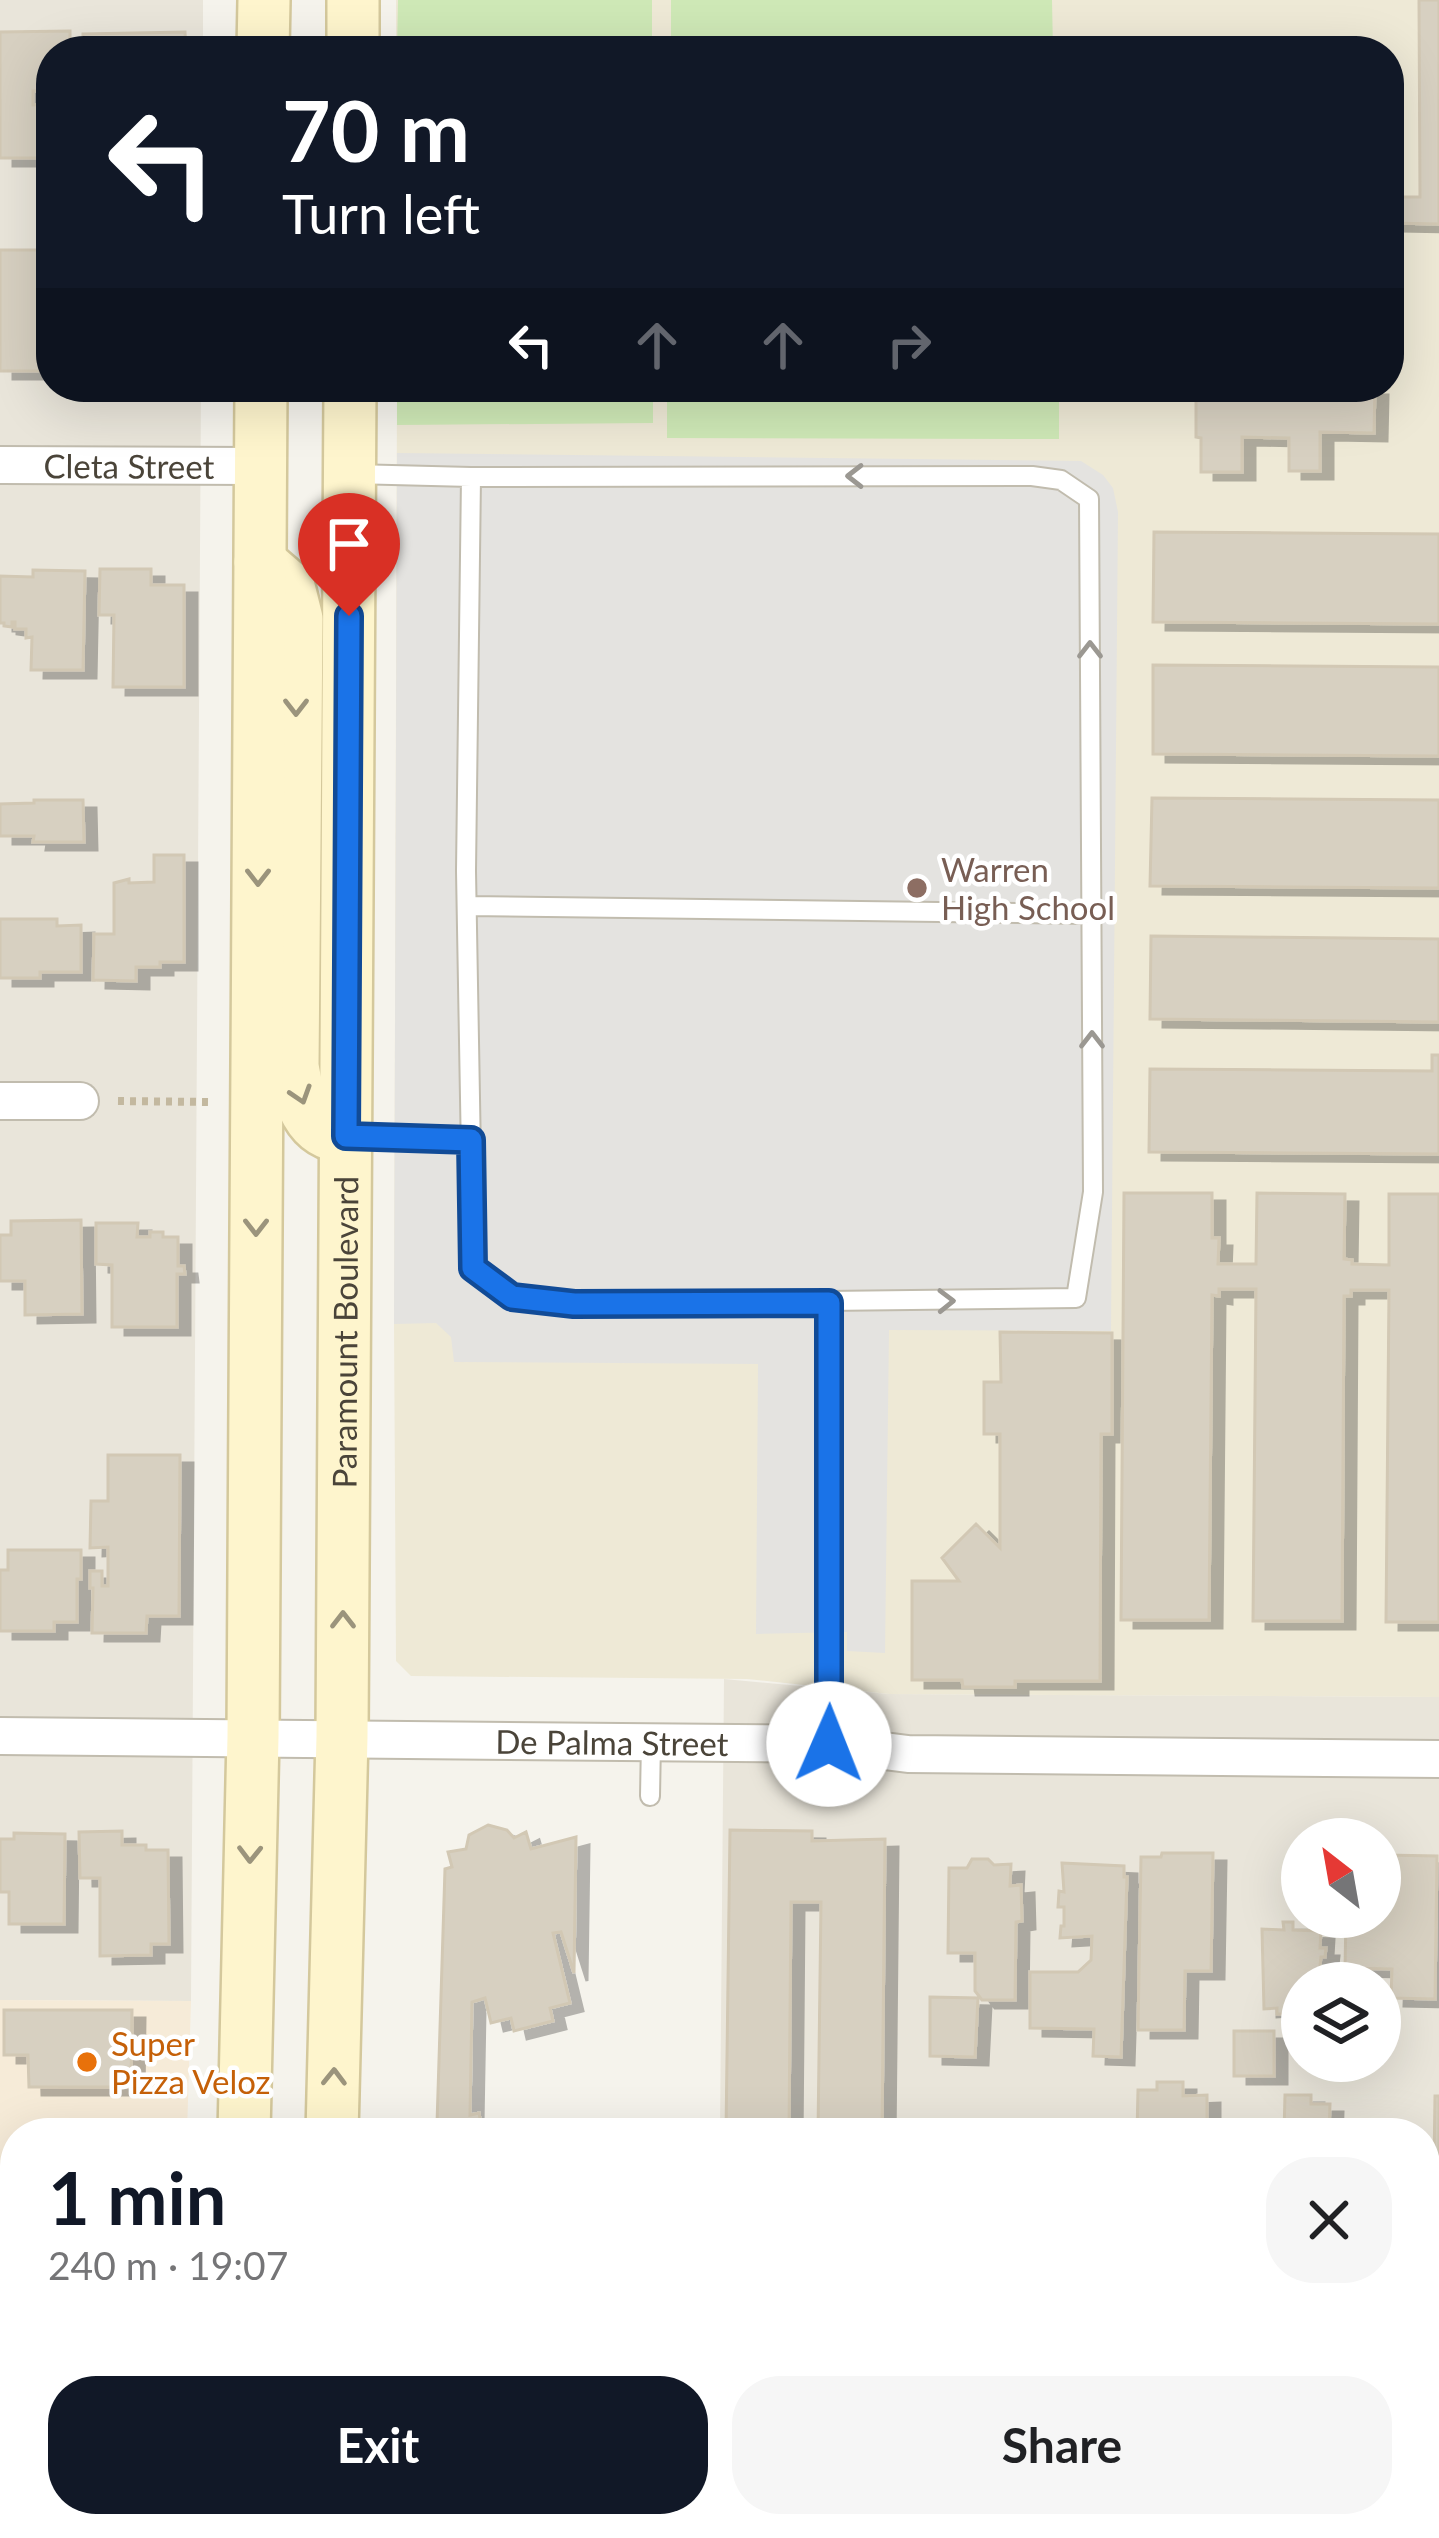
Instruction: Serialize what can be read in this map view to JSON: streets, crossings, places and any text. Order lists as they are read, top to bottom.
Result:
{
  "streets": {
    "main road": ["Paramount Boulevard"],
    "street": ["Cleta Street", "De Palma Street"]
  },
  "crossings": [
    ["Paramount Boulevard", "De Palma Street"]
  ],
  "places": ["Warren High School", "Super Pizza Veloz"],
  "north": "top left",
  "page": {
    "turn": ["70 m", "Turn left"],
    "heading": ["1 min", "240 m · 19:07"],
    "buttons": ["Exit", "Share"]
  }
}
